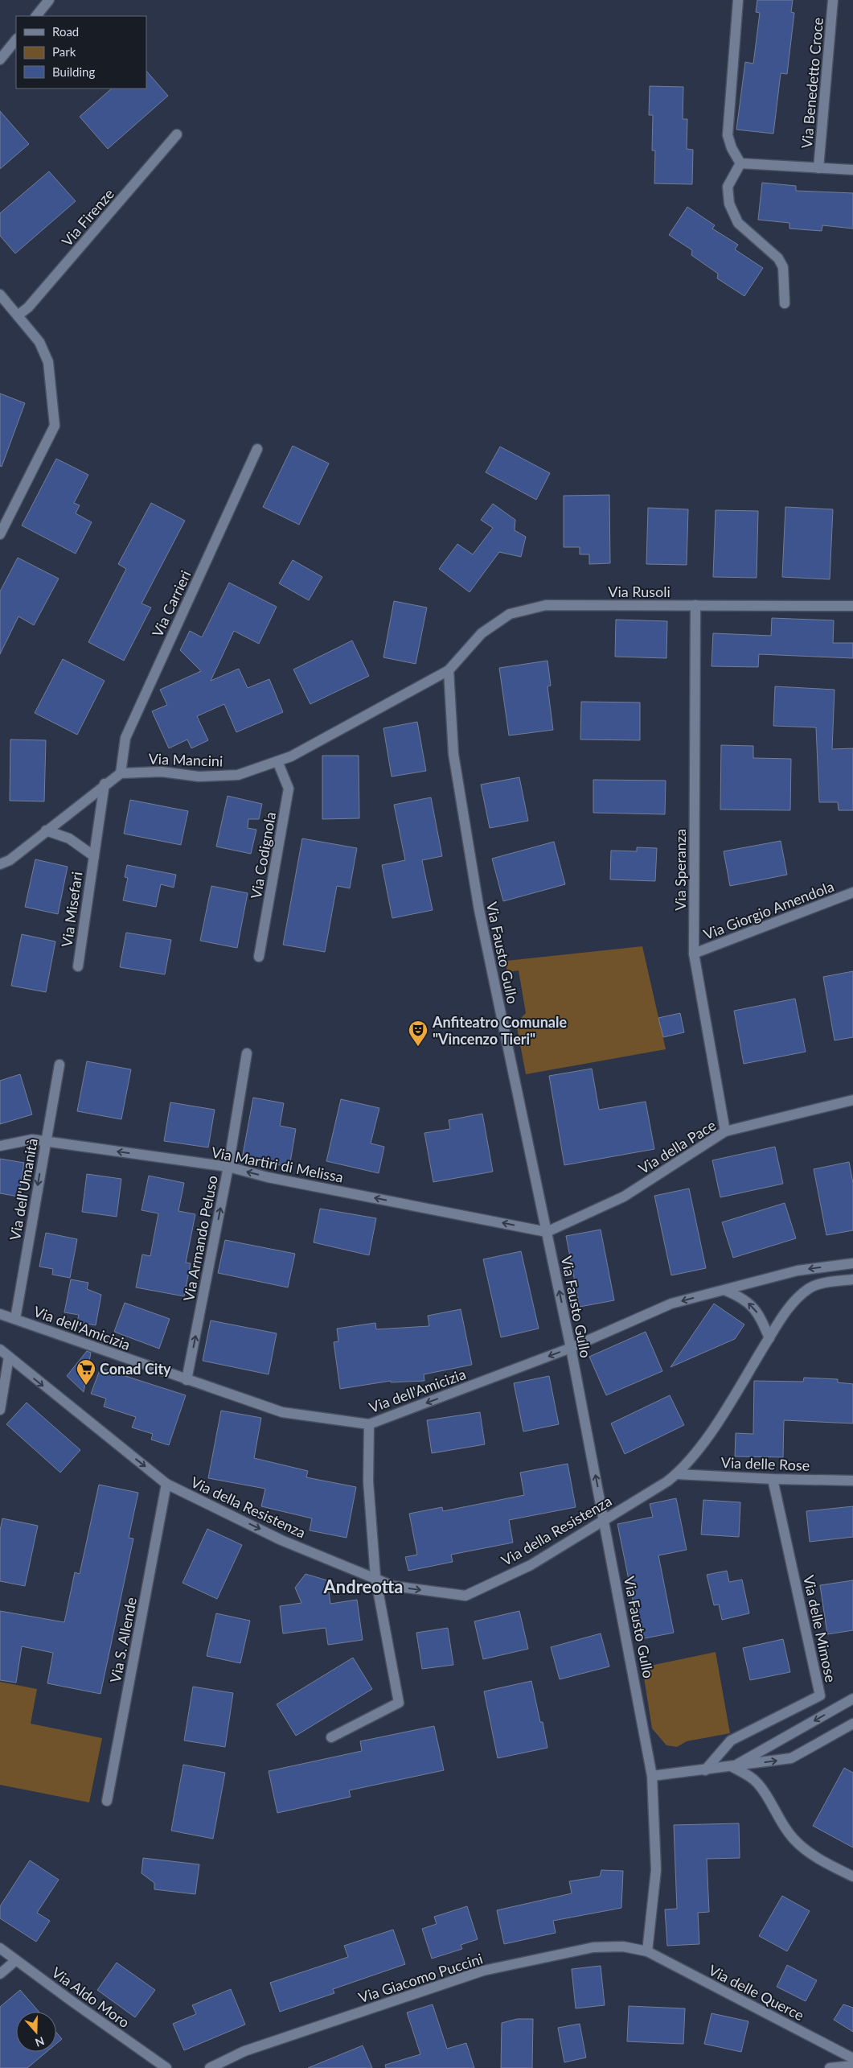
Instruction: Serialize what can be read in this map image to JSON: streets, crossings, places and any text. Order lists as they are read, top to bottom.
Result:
{
  "streets": {
    "street": [
      "Via Benedetto Croce",
      "Via Firenze",
      "Via Rusoli",
      "Via Carrieri",
      "Via Mancini",
      "Via Codignola",
      "Via Speranza",
      "Via Misefari",
      "Via Giorgio Amendola",
      "Via Fausto Gullo",
      "Via della Pace",
      "Via Martiri di Melissa",
      "Via dell'Umanità",
      "Via Armando Peluso",
      "Via dell'Amicizia",
      "Via delle Rose",
      "Via della Resistenza",
      "Via delle Mimose",
      "Via S. Allende",
      "Via Giacomo Puccini",
      "Via delle Querce",
      "Via Aldo Moro"
    ]
  },
  "crossings": [
    ["Via Rusoli", "Via Mancini"],
    ["Via Rusoli", "Via Speranza"],
    ["Via Rusoli", "Via Fausto Gullo"],
    ["Via Carrieri", "Via Mancini"],
    ["Via Mancini", "Via Codignola"],
    ["Via Mancini", "Via Fausto Gullo"],
    ["Via Speranza", "Via Giorgio Amendola"],
    ["Via Speranza", "Via della Pace"],
    ["Via Fausto Gullo", "Via della Pace"],
    ["Via Fausto Gullo", "Via Martiri di Melissa"],
    ["Via Fausto Gullo", "Via dell'Amicizia"],
    ["Via Fausto Gullo", "Via della Resistenza"],
    ["Via Fausto Gullo", "Via Giacomo Puccini"],
    ["Via Fausto Gullo", "Via delle Querce"],
    ["Via della Pace", "Via Martiri di Melissa"],
    ["Via Martiri di Melissa", "Via dell'Umanità"],
    ["Via Martiri di Melissa", "Via Armando Peluso"],
    ["Via dell'Umanità", "Via dell'Amicizia"],
    ["Via Armando Peluso", "Via dell'Amicizia"],
    ["Via delle Rose", "Via della Resistenza"],
    ["Via delle Rose", "Via delle Mimose"],
    ["Via della Resistenza", "Via S. Allende"],
    ["Via Giacomo Puccini", "Via delle Querce"]
  ],
  "one_way": [
    "Via Martiri di Melissa",
    "Via dell'Umanità",
    "Via Armando Peluso",
    "Via dell'Amicizia",
    "Via della Resistenza"
  ],
  "districts": ["Andreotta"],
  "places": {
    "theatre": ["Anfiteatro Comunale \"Vincenzo Tieri\""],
    "supermarket": ["Conad City"]
  },
  "legend": ["Road", "Park", "Building"],
  "north": "bottom"
}
